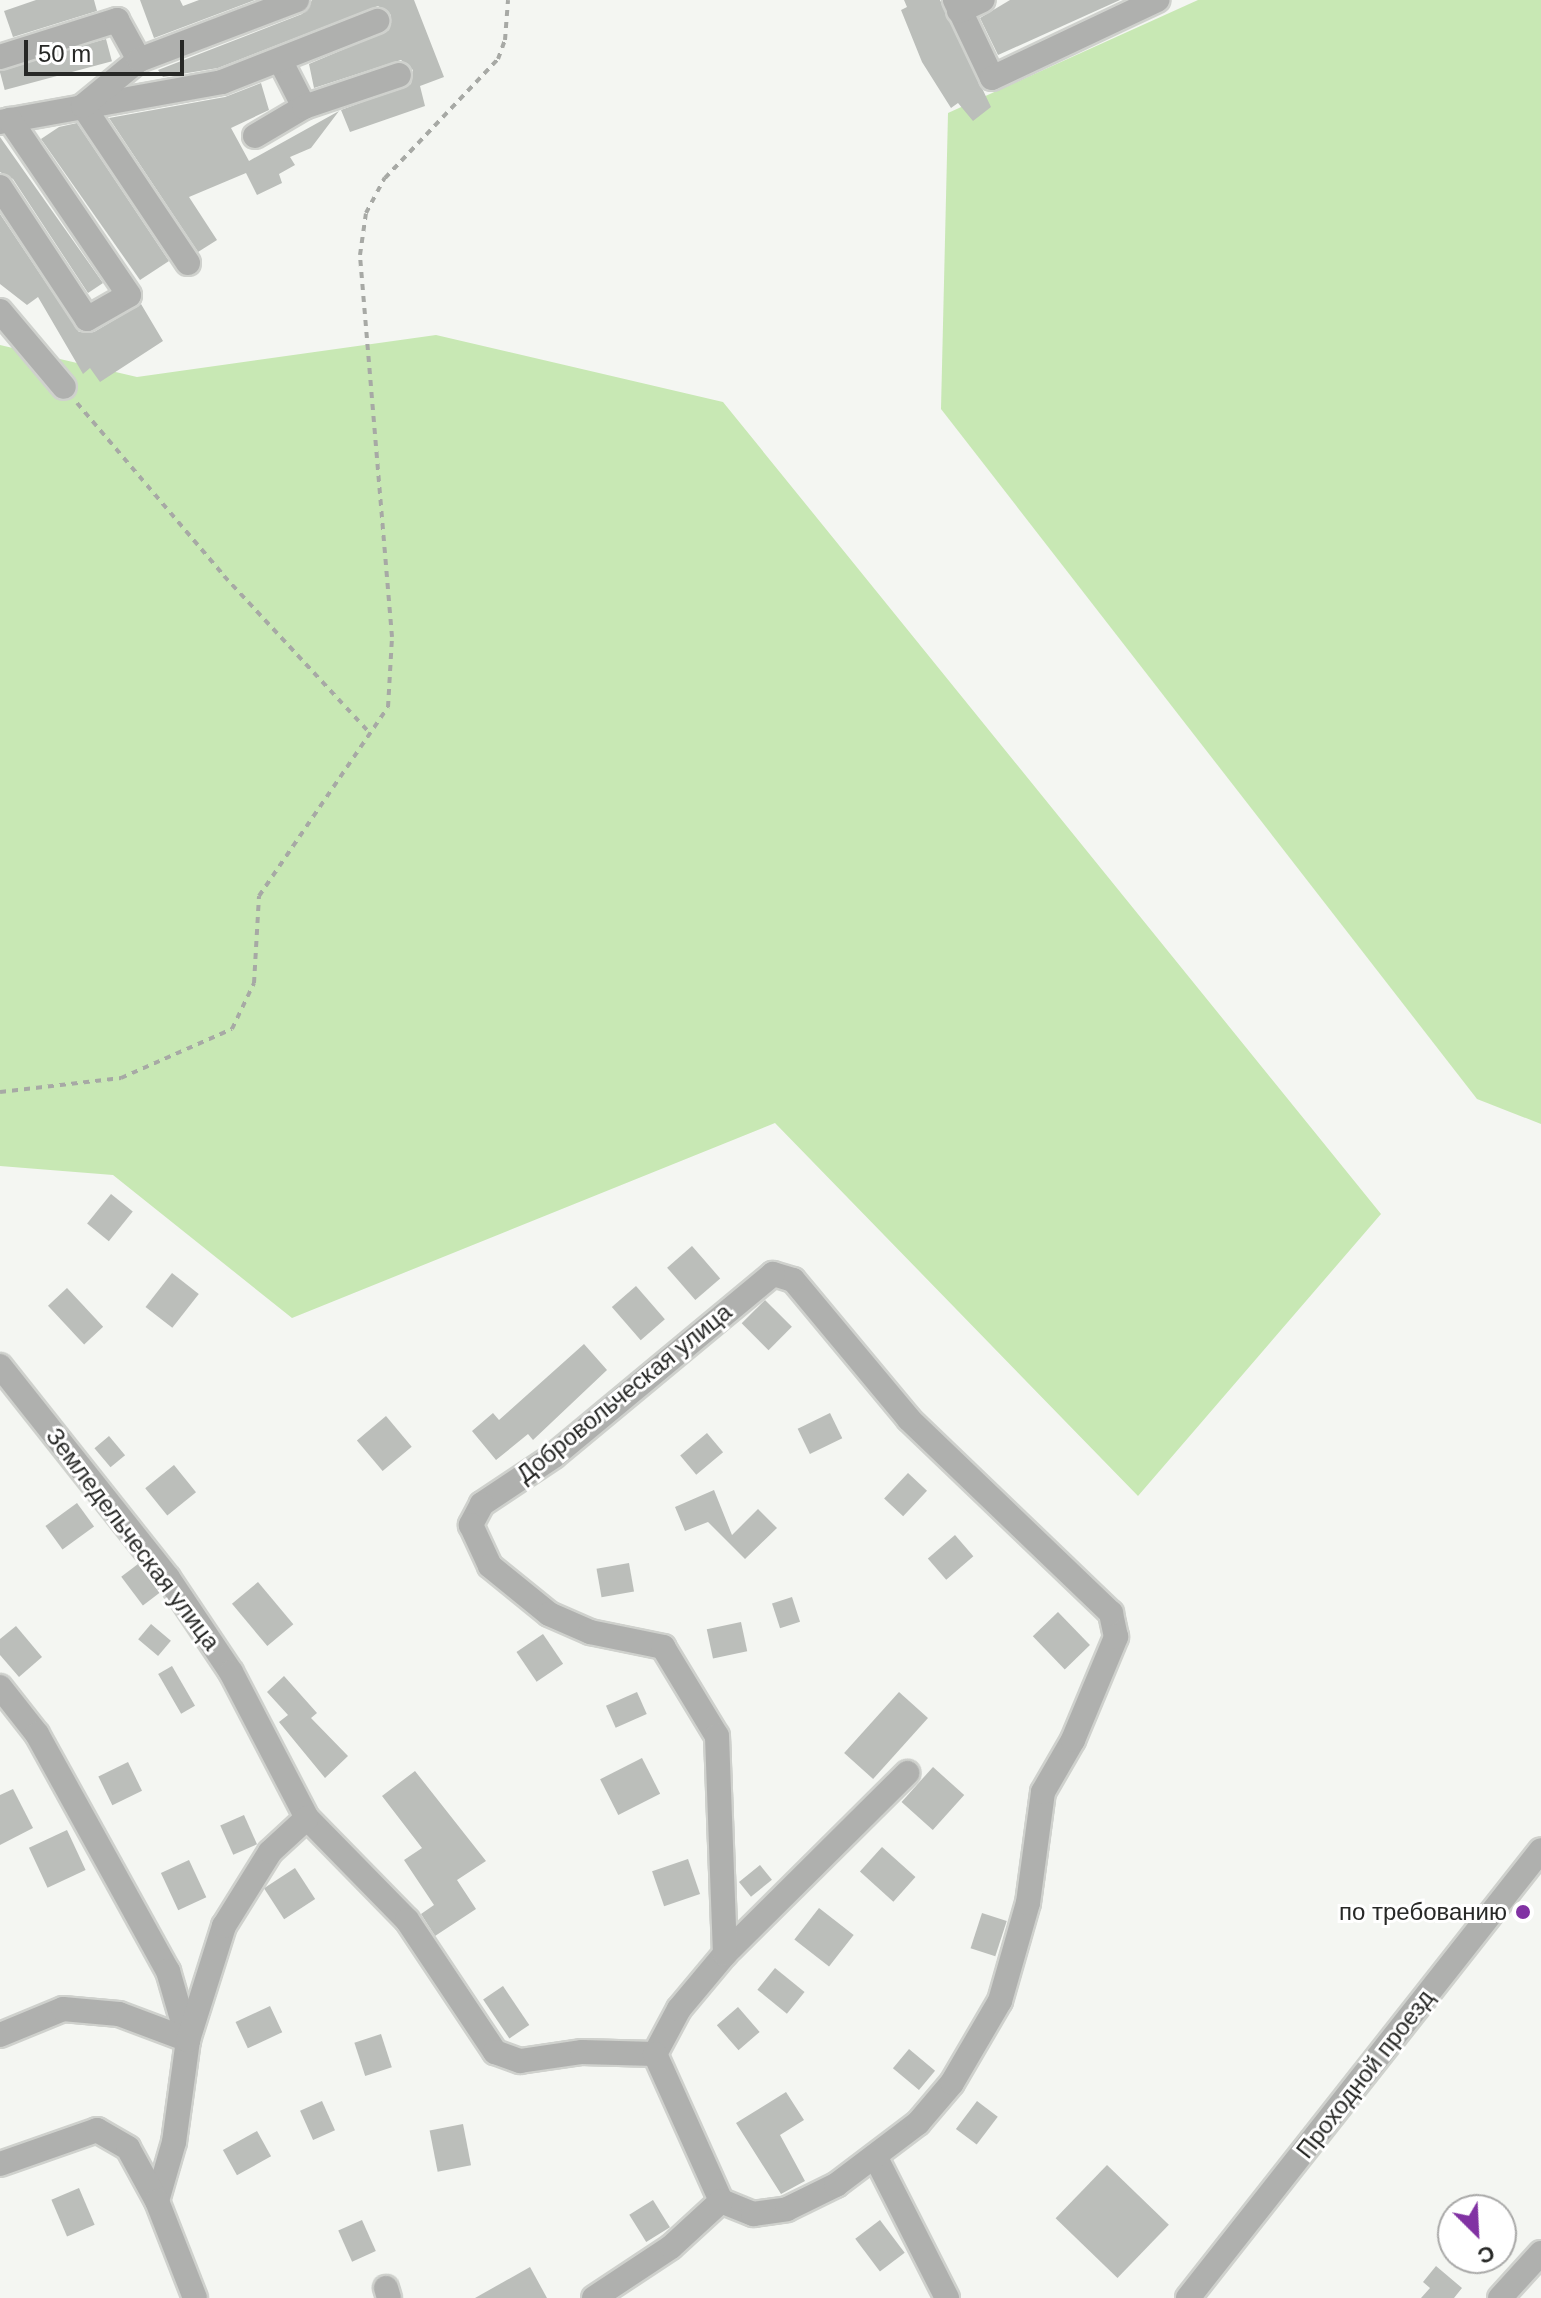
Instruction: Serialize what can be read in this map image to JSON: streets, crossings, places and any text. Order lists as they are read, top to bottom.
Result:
{
  "streets": {
    "street": ["Добровольческая улица", "Земледельческая улица", "Проходной проезд"]
  },
  "places": ["по требованию"],
  "scale_bar": "50 m",
  "north": "bottom right"
}
